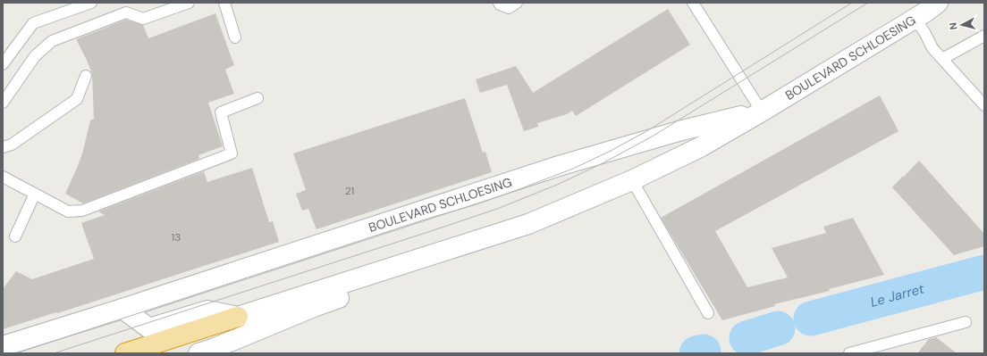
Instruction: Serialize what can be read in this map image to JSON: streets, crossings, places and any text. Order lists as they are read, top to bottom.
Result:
{
  "streets": {
    "main road": ["BOULEVARD SCHLOESING"]
  },
  "water": ["Le Jarret"],
  "house_numbers": ["21", "13"],
  "north": "left"
}
